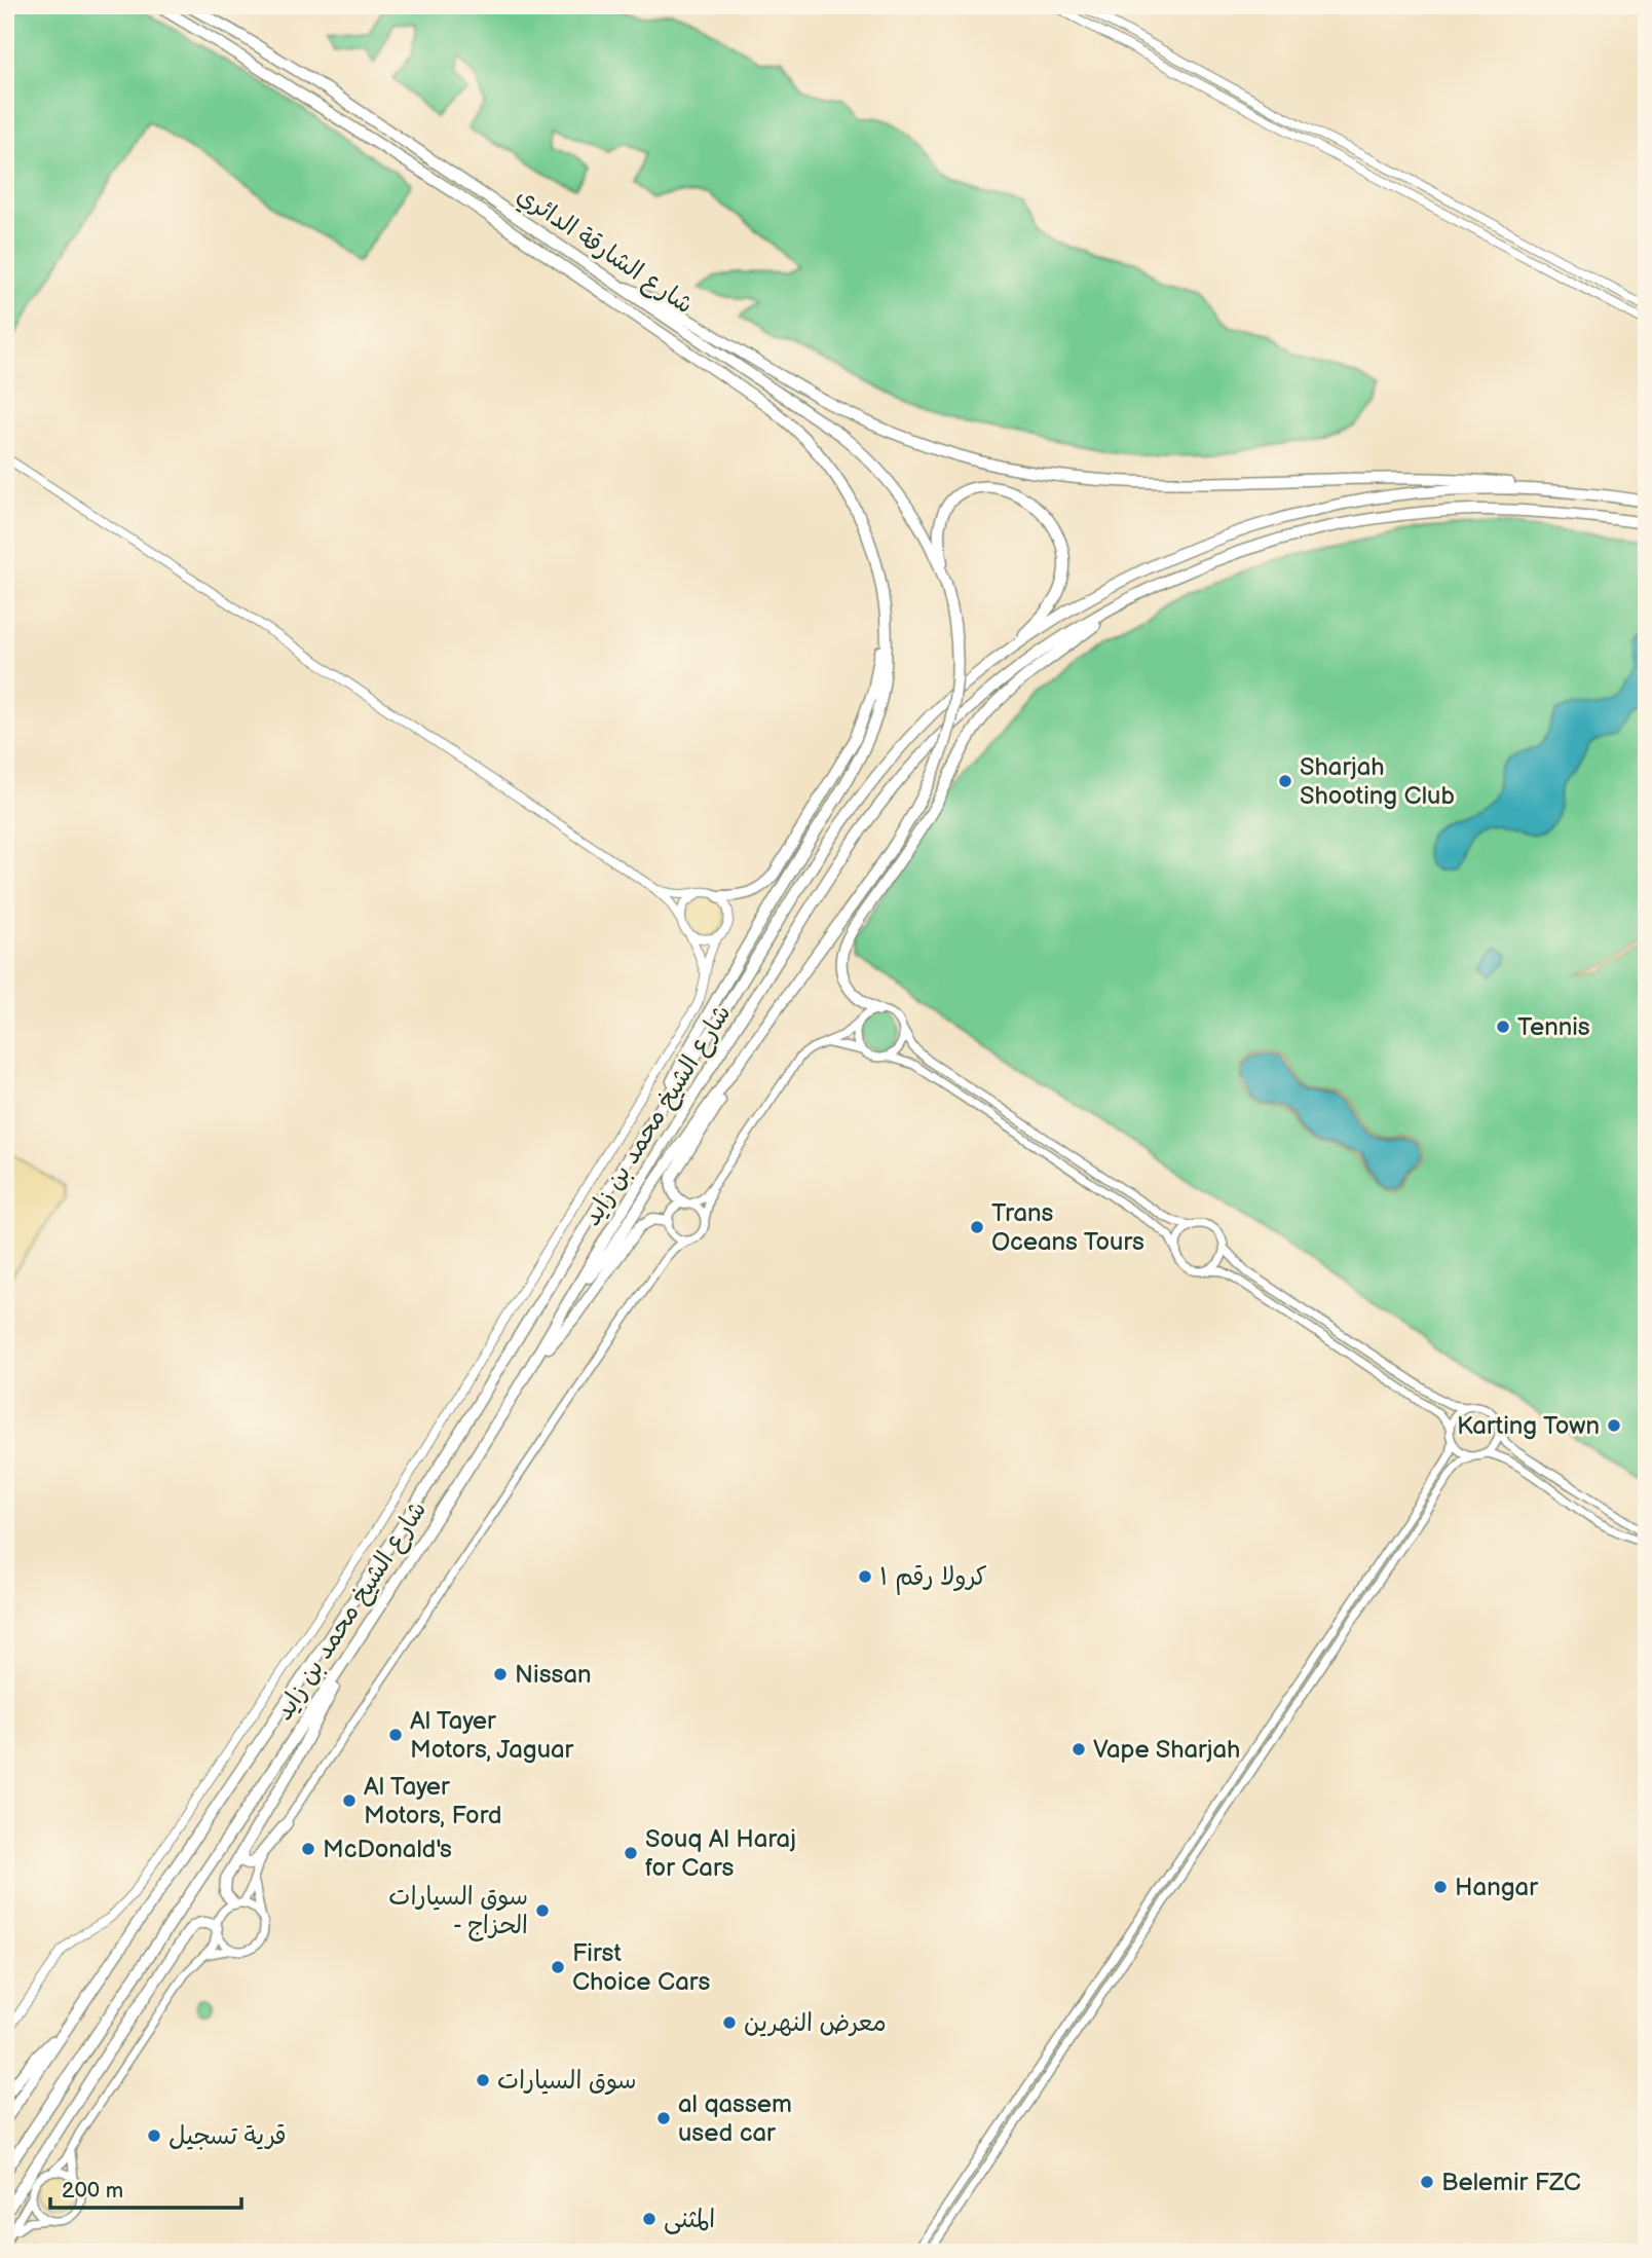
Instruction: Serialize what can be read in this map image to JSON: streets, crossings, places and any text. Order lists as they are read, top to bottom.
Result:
{
  "streets": {
    "highway": ["شارع الشارقة الدائري", "شارع الشيخ محمد بن زايد"]
  },
  "places": [
    "Sharjah Shooting Club",
    "Tennis",
    "Trans Oceans Tours",
    "Karting Town",
    "كرولا رقم ١",
    "Nissan",
    "Al Tayer Motors, Jaguar",
    "Vape Sharjah",
    "Al Tayer Motors, Ford",
    "McDonald's",
    "Souq Al Haraj for Cars",
    "Hangar",
    "سوق السيارات - الحزاج",
    "First Choice Cars",
    "معرض النهرين",
    "سوق السيارات",
    "al qassem used car",
    "قرية تسجيل",
    "Belemir FZC",
    "المثنى"
  ],
  "scale_bar": "200 m"
}
